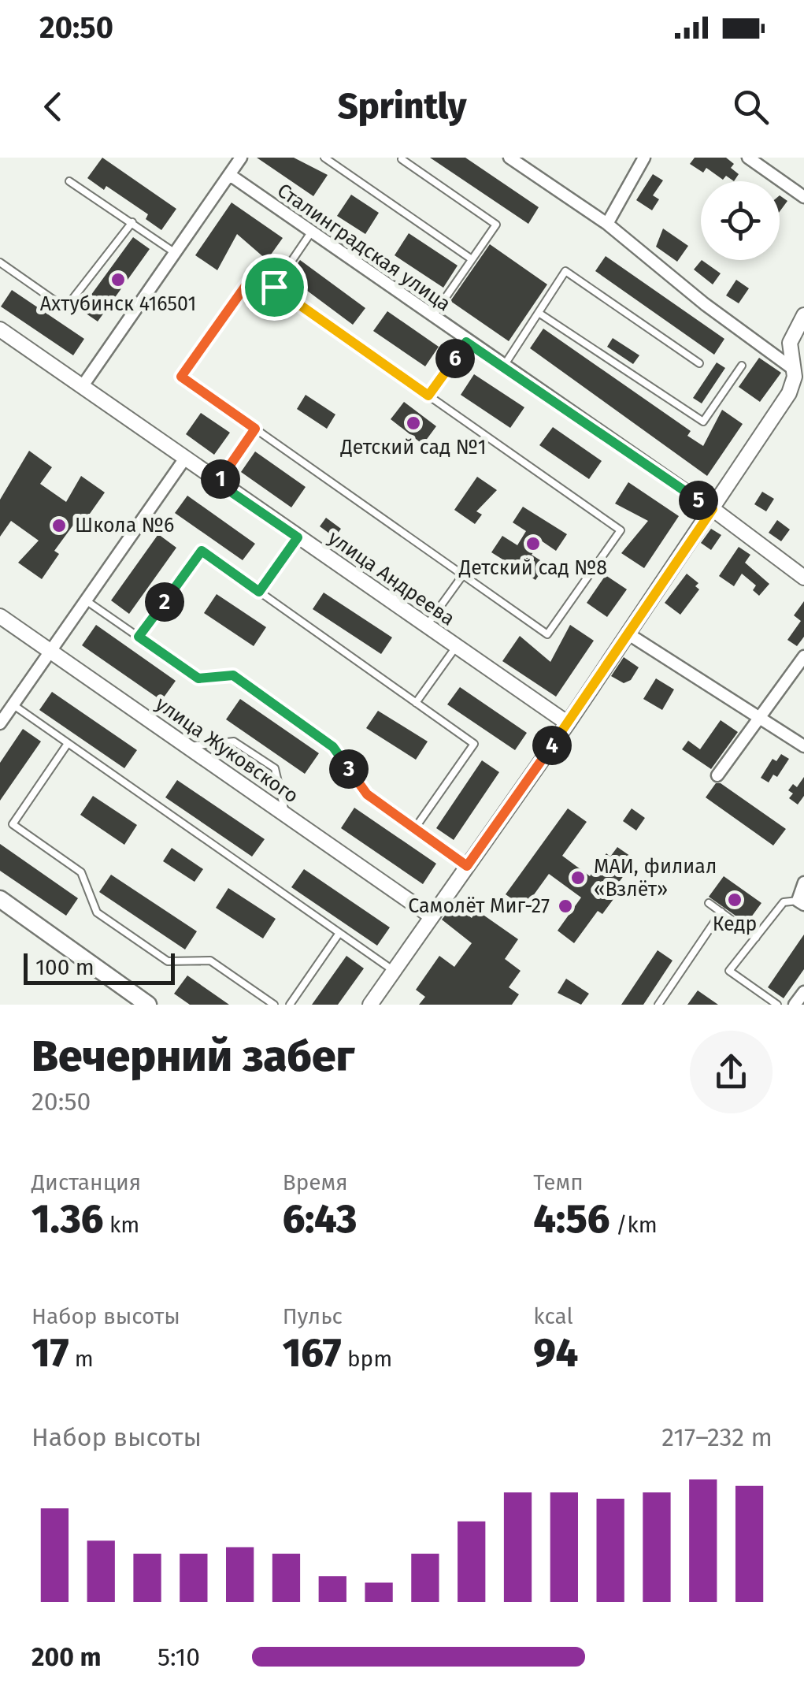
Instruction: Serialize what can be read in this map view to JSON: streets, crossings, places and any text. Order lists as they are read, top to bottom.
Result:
{
  "streets": {
    "street": ["Сталинградская улица", "улица Андреева", "улица Жуковского"]
  },
  "places": [
    "Ахтубинск 416501",
    "Детский сад №1",
    "Школа №6",
    "Детский сад №8",
    "МАИ, филиал «Взлёт»",
    "Кедр",
    "Самолёт Миг-27"
  ],
  "scale_bar": "100 m",
  "page": {
    "status": "20:50",
    "header": "Sprintly",
    "pins": [
      "6",
      "1",
      "5",
      "2",
      "4",
      "3"
    ],
    "scale": "100 m",
    "heading": ["Вечерний забег", "20:50"],
    "stats": [
      ["Дистанция", "1.36 km"],
      ["Время", "6:43"],
      ["Темп", "4:56 /km"],
      ["Набор высоты", "17 m"],
      ["Пульс", "167 bpm"],
      ["kcal", "94"]
    ],
    "chart": ["Набор высоты", "217–232 m"],
    "list": [
      {
        "name": "200 m",
        "note": "5:10"
      }
    ]
  }
}
